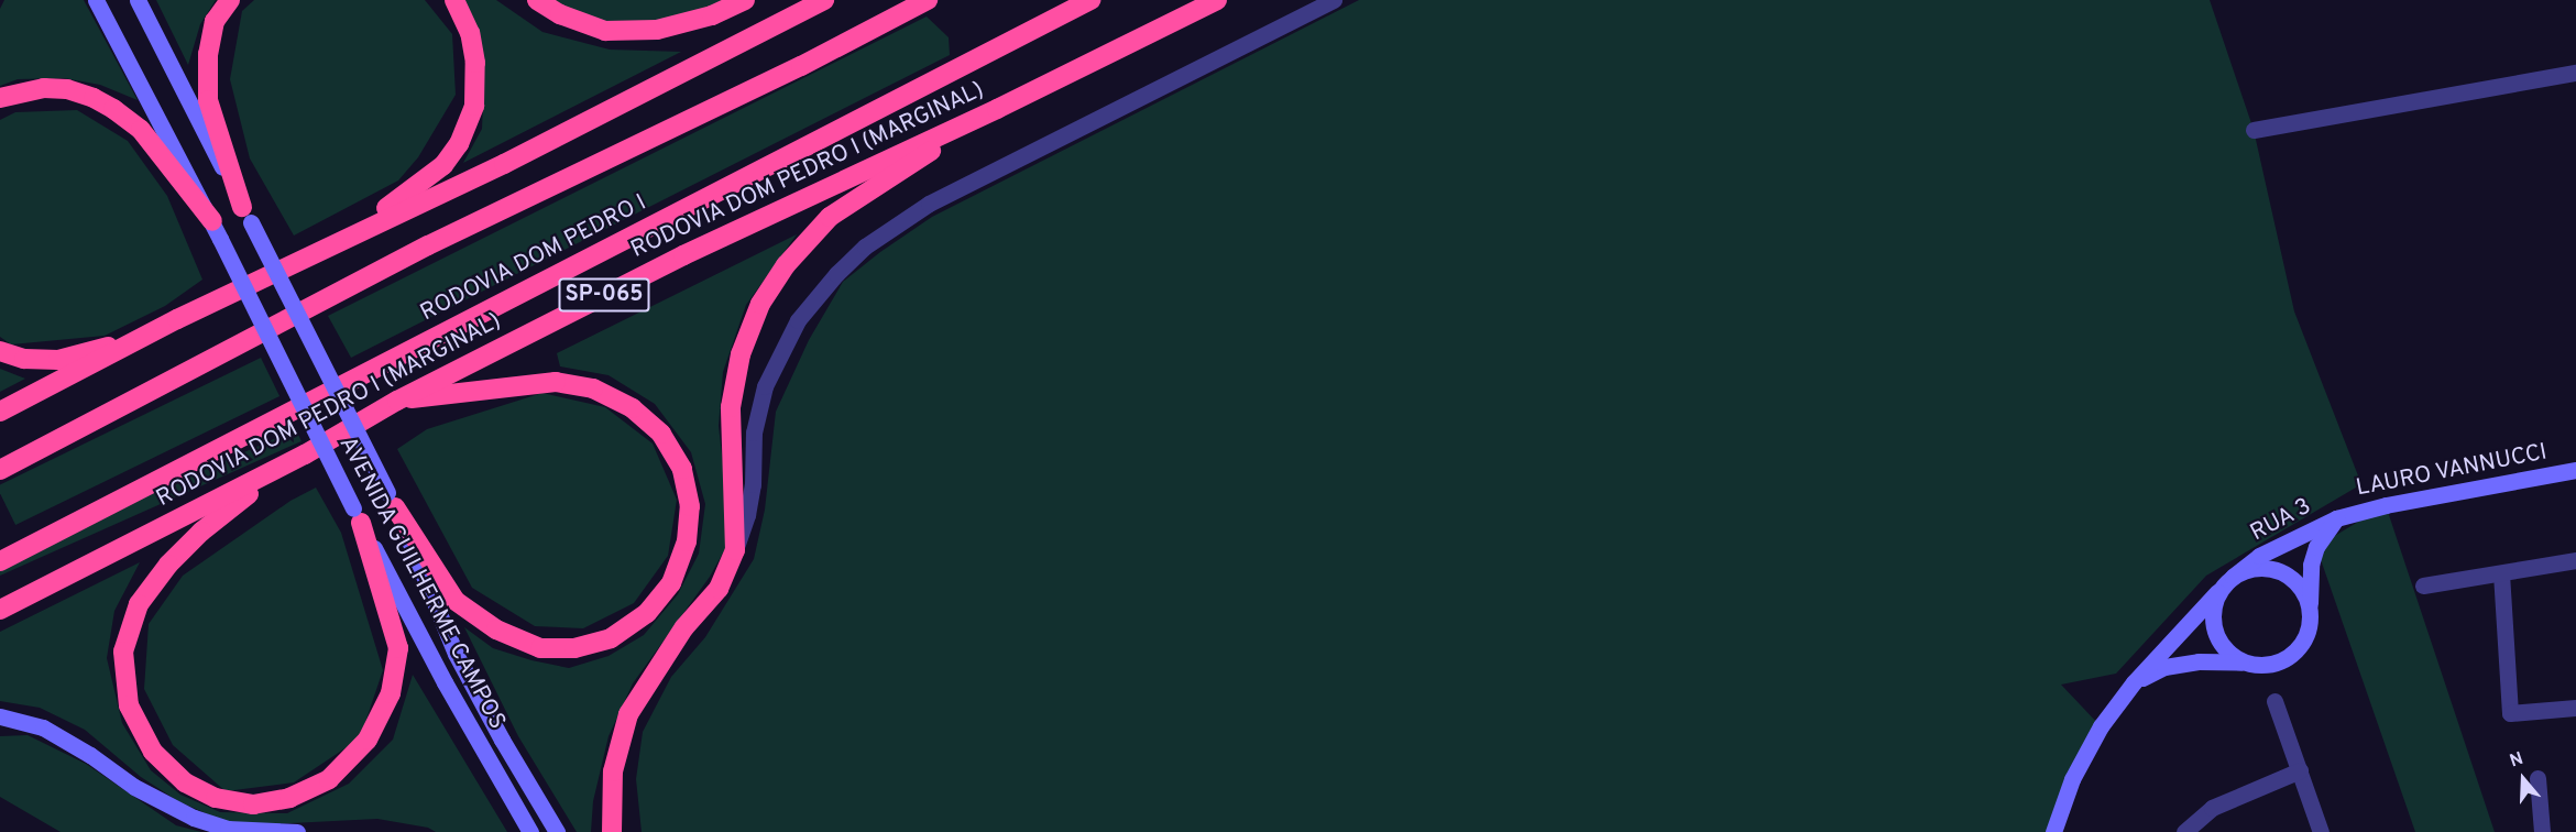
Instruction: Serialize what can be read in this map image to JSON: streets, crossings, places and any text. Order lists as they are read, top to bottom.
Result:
{
  "streets": {
    "highway": ["RODOVIA DOM PEDRO I (MARGINAL)", "RODOVIA DOM PEDRO I", "SP-065"],
    "main road": ["LAURO VANNUCCI", "RUA 3", "AVENIDA GUILHERME CAMPOS"]
  },
  "crossings": [
    ["LAURO VANNUCCI", "RUA 3"]
  ],
  "north": "top"
}
